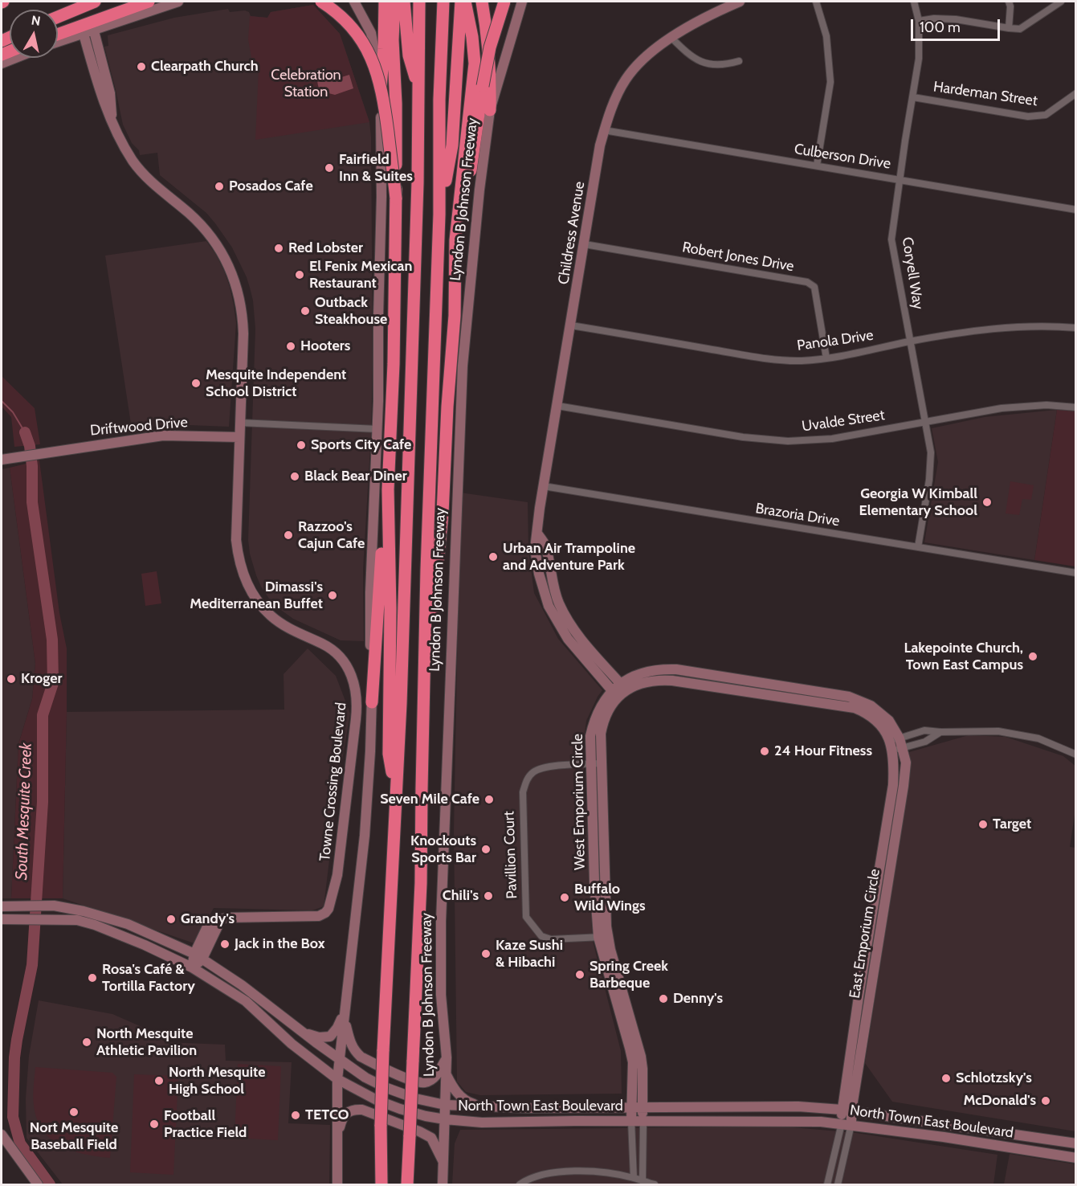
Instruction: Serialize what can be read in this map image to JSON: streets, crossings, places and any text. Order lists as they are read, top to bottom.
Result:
{
  "streets": {
    "highway": ["Lyndon B Johnson Freeway"],
    "main road": [
      "Childress Avenue",
      "Driftwood Drive",
      "Towne Crossing Boulevard",
      "West Emporium Circle",
      "East Emporium Circle",
      "North Town East Boulevard"
    ],
    "street": [
      "Hardeman Street",
      "Culberson Drive",
      "Robert Jones Drive",
      "Coryell Way",
      "Panola Drive",
      "Uvalde Street",
      "Brazoria Drive",
      "Pavillion Court"
    ]
  },
  "crossings": [
    ["Hardeman Street", "Coryell Way"],
    ["Culberson Drive", "Childress Avenue"],
    ["Culberson Drive", "Coryell Way"],
    ["Lyndon B Johnson Freeway", "North Town East Boulevard"],
    ["Childress Avenue", "Robert Jones Drive"],
    ["Childress Avenue", "Panola Drive"],
    ["Childress Avenue", "Uvalde Street"],
    ["Childress Avenue", "Brazoria Drive"],
    ["Childress Avenue", "West Emporium Circle"],
    ["Robert Jones Drive", "Panola Drive"],
    ["Coryell Way", "Panola Drive"],
    ["Coryell Way", "Uvalde Street"],
    ["Coryell Way", "Brazoria Drive"],
    ["Driftwood Drive", "Towne Crossing Boulevard"],
    ["Towne Crossing Boulevard", "North Town East Boulevard"],
    ["West Emporium Circle", "Pavillion Court"],
    ["West Emporium Circle", "East Emporium Circle"],
    ["West Emporium Circle", "North Town East Boulevard"],
    ["East Emporium Circle", "North Town East Boulevard"]
  ],
  "water": ["South Mesquite Creek"],
  "parks": ["Celebration Station"],
  "places": [
    "Clearpath Church",
    "Fairfield Inn & Suites",
    "Posados Cafe",
    "Red Lobster",
    "El Fenix Mexican Restaurant",
    "Outback Steakhouse",
    "Hooters",
    "Mesquite Independent School District",
    "Sports City Cafe",
    "Black Bear Diner",
    "Georgia W Kimball Elementary School",
    "Razzoo's Cajun Cafe",
    "Urban Air Trampoline and Adventure Park",
    "Dimassi's Mediterranean Buffet",
    "Lakepointe Church, Town East Campus",
    "Kroger",
    "24 Hour Fitness",
    "Seven Mile Cafe",
    "Target",
    "Knockouts Sports Bar",
    "Chili's",
    "Buffalo Wild Wings",
    "Grandy's",
    "Jack in the Box",
    "Kaze Sushi & Hibachi",
    "Spring Creek Barbeque",
    "Rosa's Café & Tortilla Factory",
    "Denny's",
    "North Mesquite Athletic Pavilion",
    "Schlotzsky's",
    "North Mesquite High School",
    "McDonald's",
    "Nort Mesquite Baseball Field",
    "TETCO",
    "Football Practice Field"
  ],
  "scale_bar": "100 m",
  "north": "top"
}
